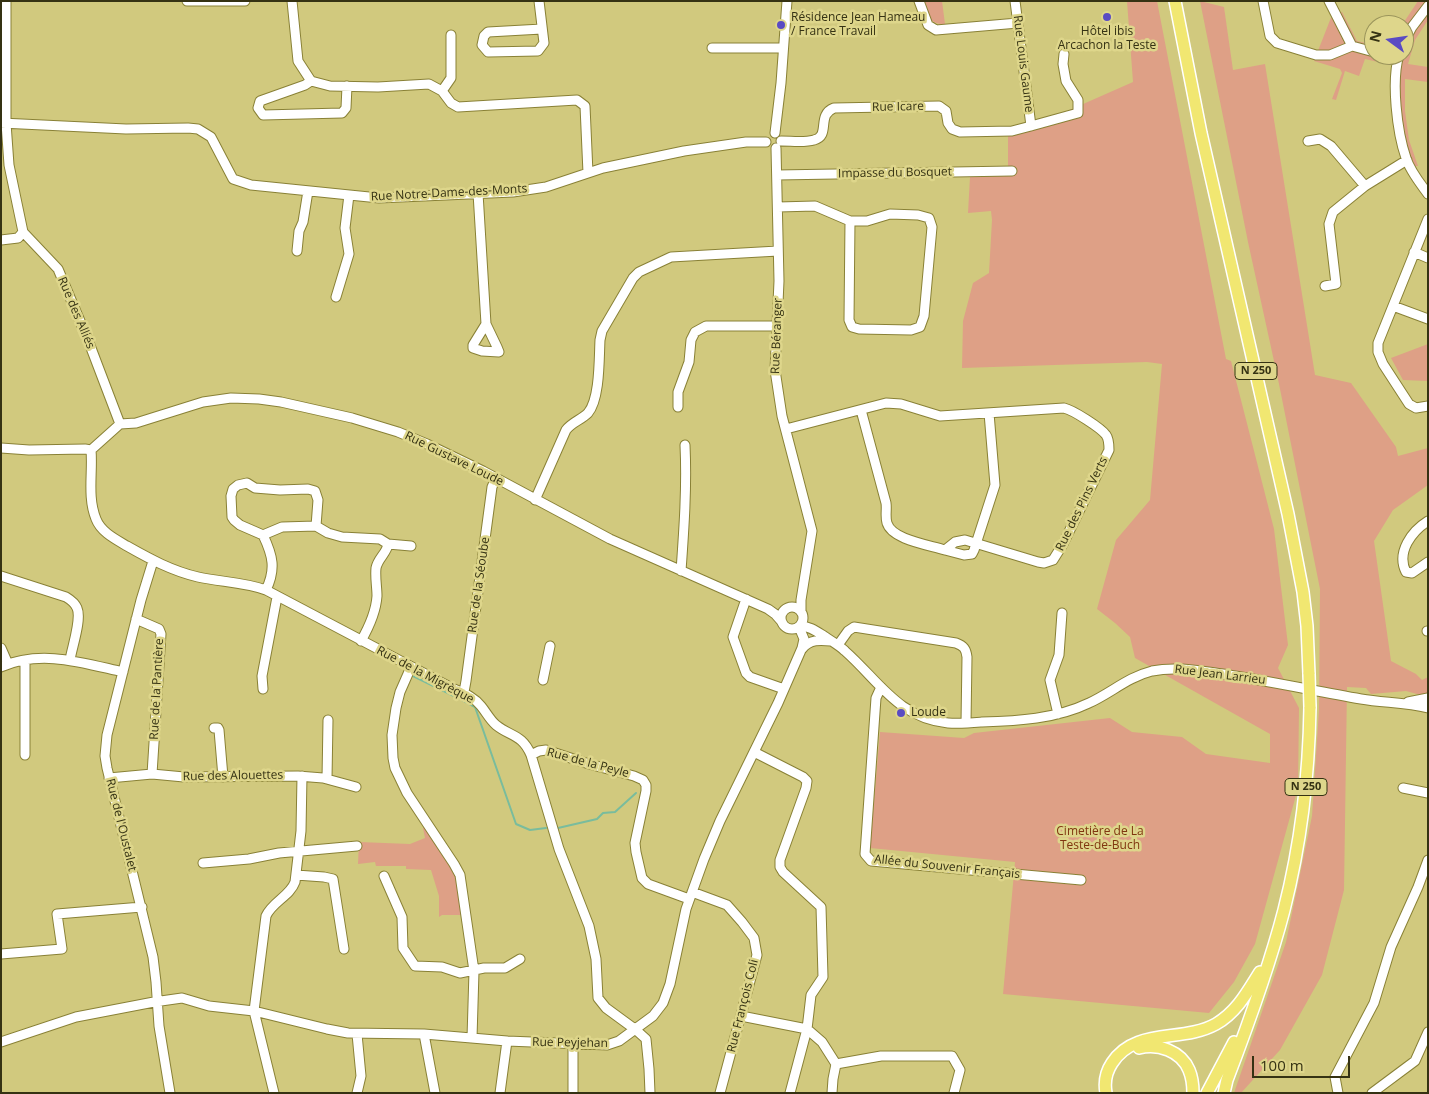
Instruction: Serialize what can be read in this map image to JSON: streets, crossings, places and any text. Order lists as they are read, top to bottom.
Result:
{
  "streets": {
    "main road": ["N 250"],
    "street": [
      "Rue Louis Gaume",
      "Rue Icare",
      "Impasse du Bosquet",
      "Rue Notre-Dame-des-Monts",
      "Rue des Alliés",
      "Rue Béranger",
      "Rue Gustave Loude",
      "Rue des Pins Verts",
      "Rue de la Séoube",
      "Rue de la Migrèque",
      "Rue Jean Larrieu",
      "Rue de la Pantière",
      "Rue de la Peyle",
      "Rue des Alouettes",
      "Rue de l'Oustalet",
      "Allée du Souvenir Français",
      "Rue François Coli",
      "Rue Peyjehan"
    ]
  },
  "crossings": [
    ["Rue Louis Gaume", "Rue Icare"],
    ["Rue Icare", "Rue Notre-Dame-des-Monts"],
    ["Rue Icare", "Rue Béranger"],
    ["Impasse du Bosquet", "Rue Béranger"],
    ["Rue Notre-Dame-des-Monts", "Rue des Alliés"],
    ["Rue Notre-Dame-des-Monts", "Rue Béranger"],
    ["Rue des Alliés", "Rue Gustave Loude"],
    ["Rue Béranger", "Rue Gustave Loude"],
    ["Rue Béranger", "Rue des Pins Verts"],
    ["Rue Béranger", "Rue Jean Larrieu"],
    ["Rue Béranger", "Rue Peyjehan"],
    ["Rue Gustave Loude", "Rue de la Séoube"],
    ["Rue Gustave Loude", "Rue Jean Larrieu"],
    ["Rue Gustave Loude", "Rue Peyjehan"],
    ["Rue de la Séoube", "Rue de la Migrèque"],
    ["Rue de la Migrèque", "Rue de la Peyle"],
    ["Rue de la Migrèque", "Rue de l'Oustalet"],
    ["Rue de la Migrèque", "Rue Peyjehan"],
    ["Rue Jean Larrieu", "Allée du Souvenir Français"],
    ["Rue Jean Larrieu", "Rue Peyjehan"],
    ["Rue de la Pantière", "Rue des Alouettes"],
    ["Rue de la Pantière", "Rue de l'Oustalet"],
    ["Rue de la Peyle", "Rue François Coli"],
    ["Rue de la Peyle", "Rue Peyjehan"],
    ["Rue des Alouettes", "Rue de l'Oustalet"],
    ["Rue de l'Oustalet", "Rue Peyjehan"],
    ["Rue François Coli", "Rue Peyjehan"]
  ],
  "parks": ["Cimetière de La Teste-de-Buch"],
  "places": ["Hôtel ibis Arcachon la Teste", "Résidence Jean Hameau / France Travail", "Loude"],
  "scale_bar": "100 m",
  "north": "left"
}
